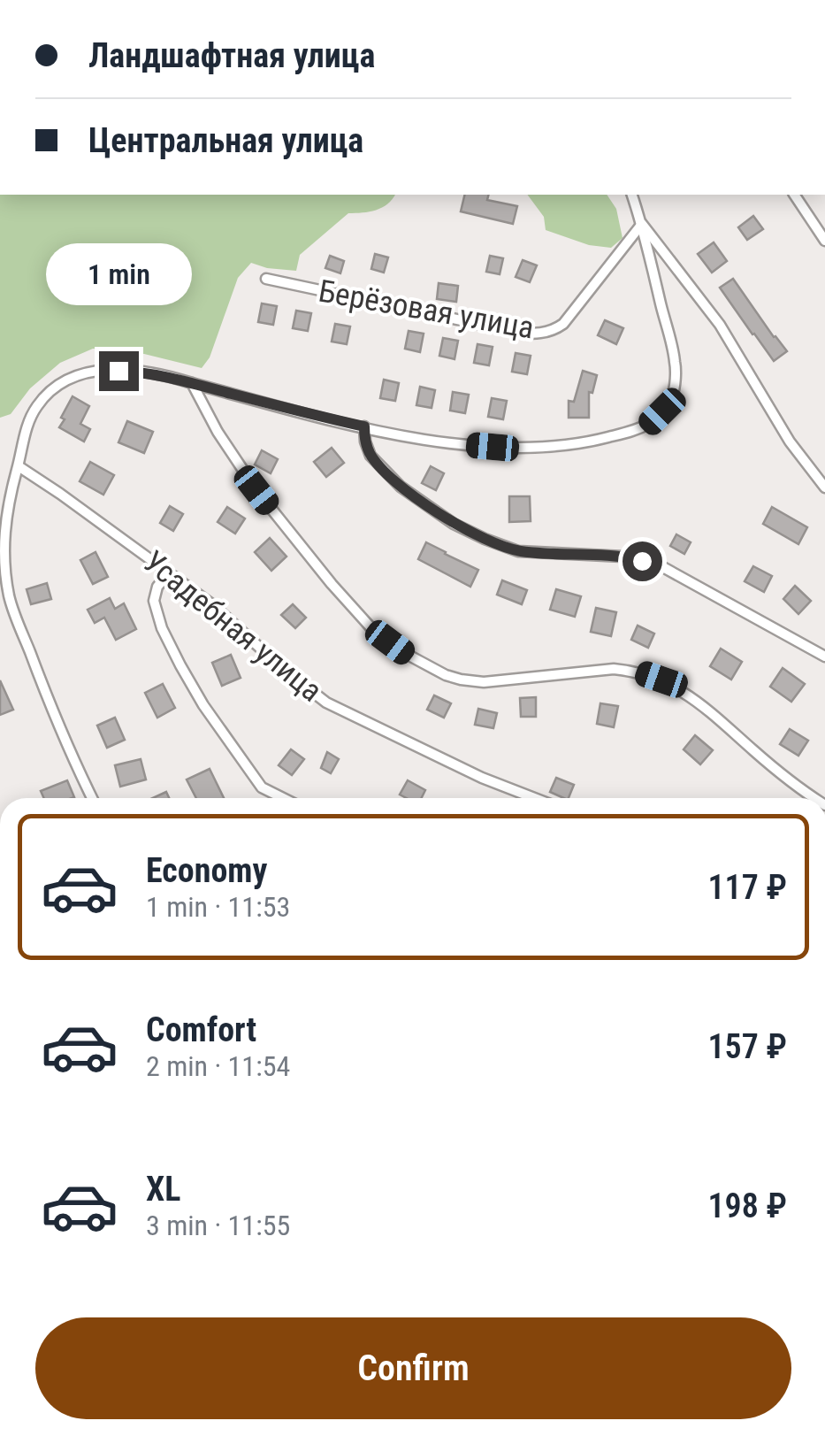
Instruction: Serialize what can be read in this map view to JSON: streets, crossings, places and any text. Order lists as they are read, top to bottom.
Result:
{
  "streets": {
    "street": ["Берёзовая улица", "Усадебная улица"]
  },
  "page": {
    "banner": ["Ландшафтная улица", "Центральная улица"],
    "bubble": "1 min",
    "list": [
      {
        "name": "Economy",
        "note": "1 min · 11:53",
        "value": "117 ₽"
      },
      {
        "name": "Comfort",
        "note": "2 min · 11:54",
        "value": "157 ₽"
      },
      {
        "name": "XL",
        "note": "3 min · 11:55",
        "value": "198 ₽"
      }
    ],
    "buttons": "Confirm"
  }
}
